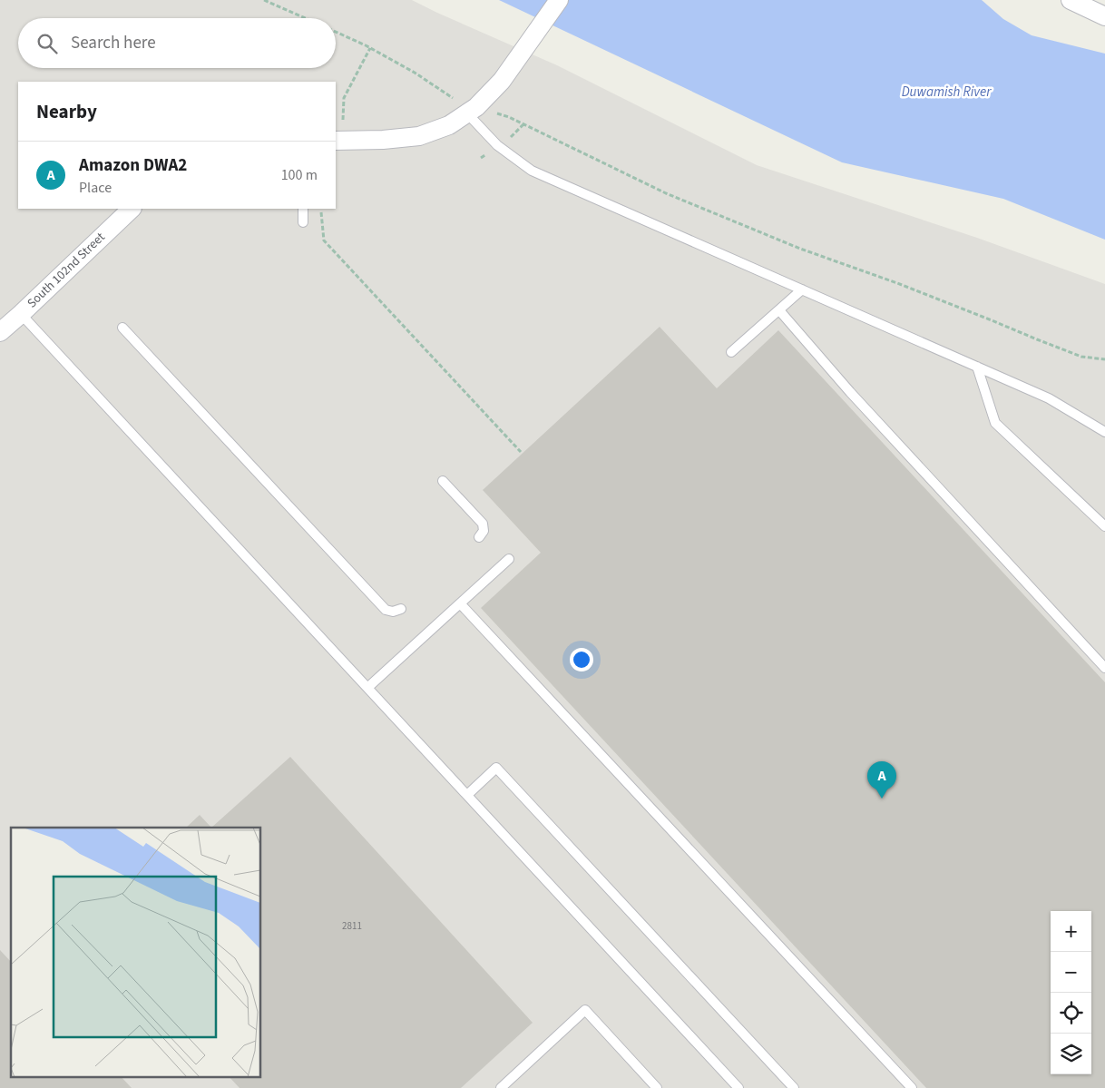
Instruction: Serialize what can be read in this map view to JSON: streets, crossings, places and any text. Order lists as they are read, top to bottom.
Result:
{
  "streets": {
    "street": ["South 102nd Street"]
  },
  "water": ["Duwamish River"],
  "house_numbers": ["2811"],
  "page": {
    "search": "Search here",
    "heading": "Nearby",
    "list": [
      {
        "mark": "A",
        "name": "Amazon DWA2",
        "note": "Place",
        "value": "100 m"
      }
    ],
    "pins": "A",
    "map_buttons": ["+", "−"]
  }
}
